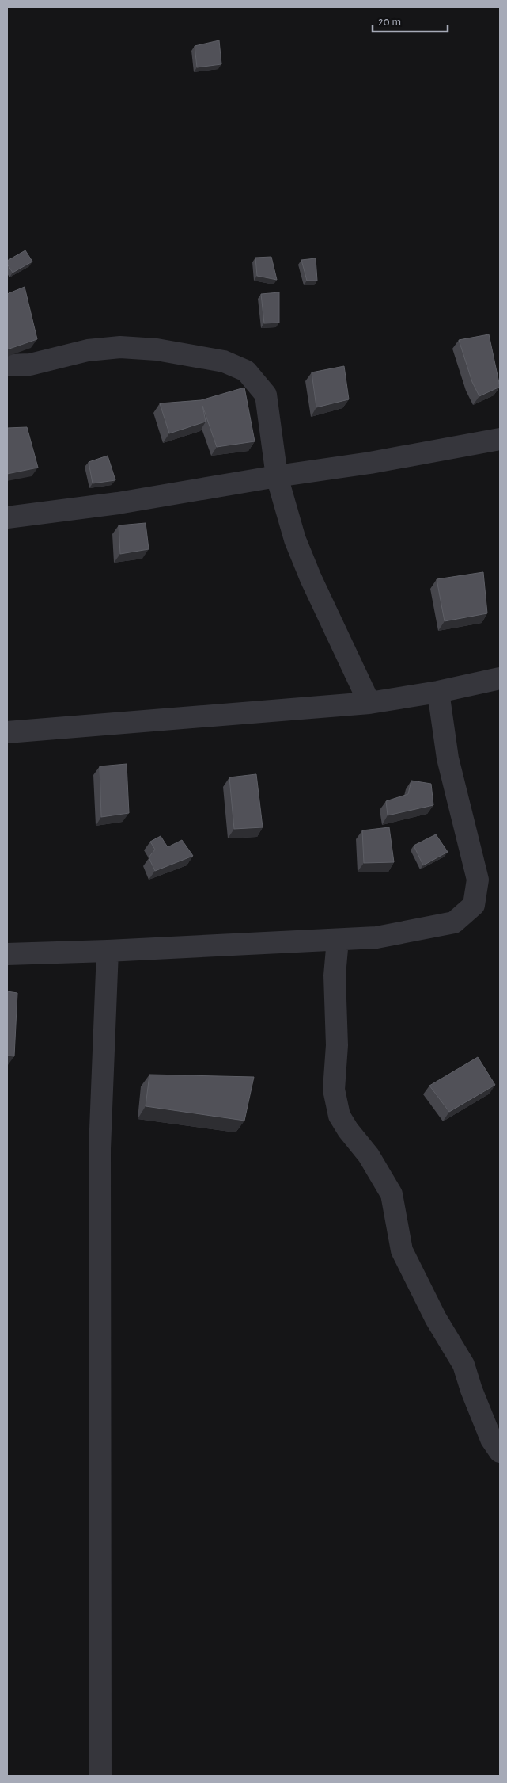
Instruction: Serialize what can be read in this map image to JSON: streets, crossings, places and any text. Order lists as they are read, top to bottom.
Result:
{
  "scale_bar": "20 m"
}
